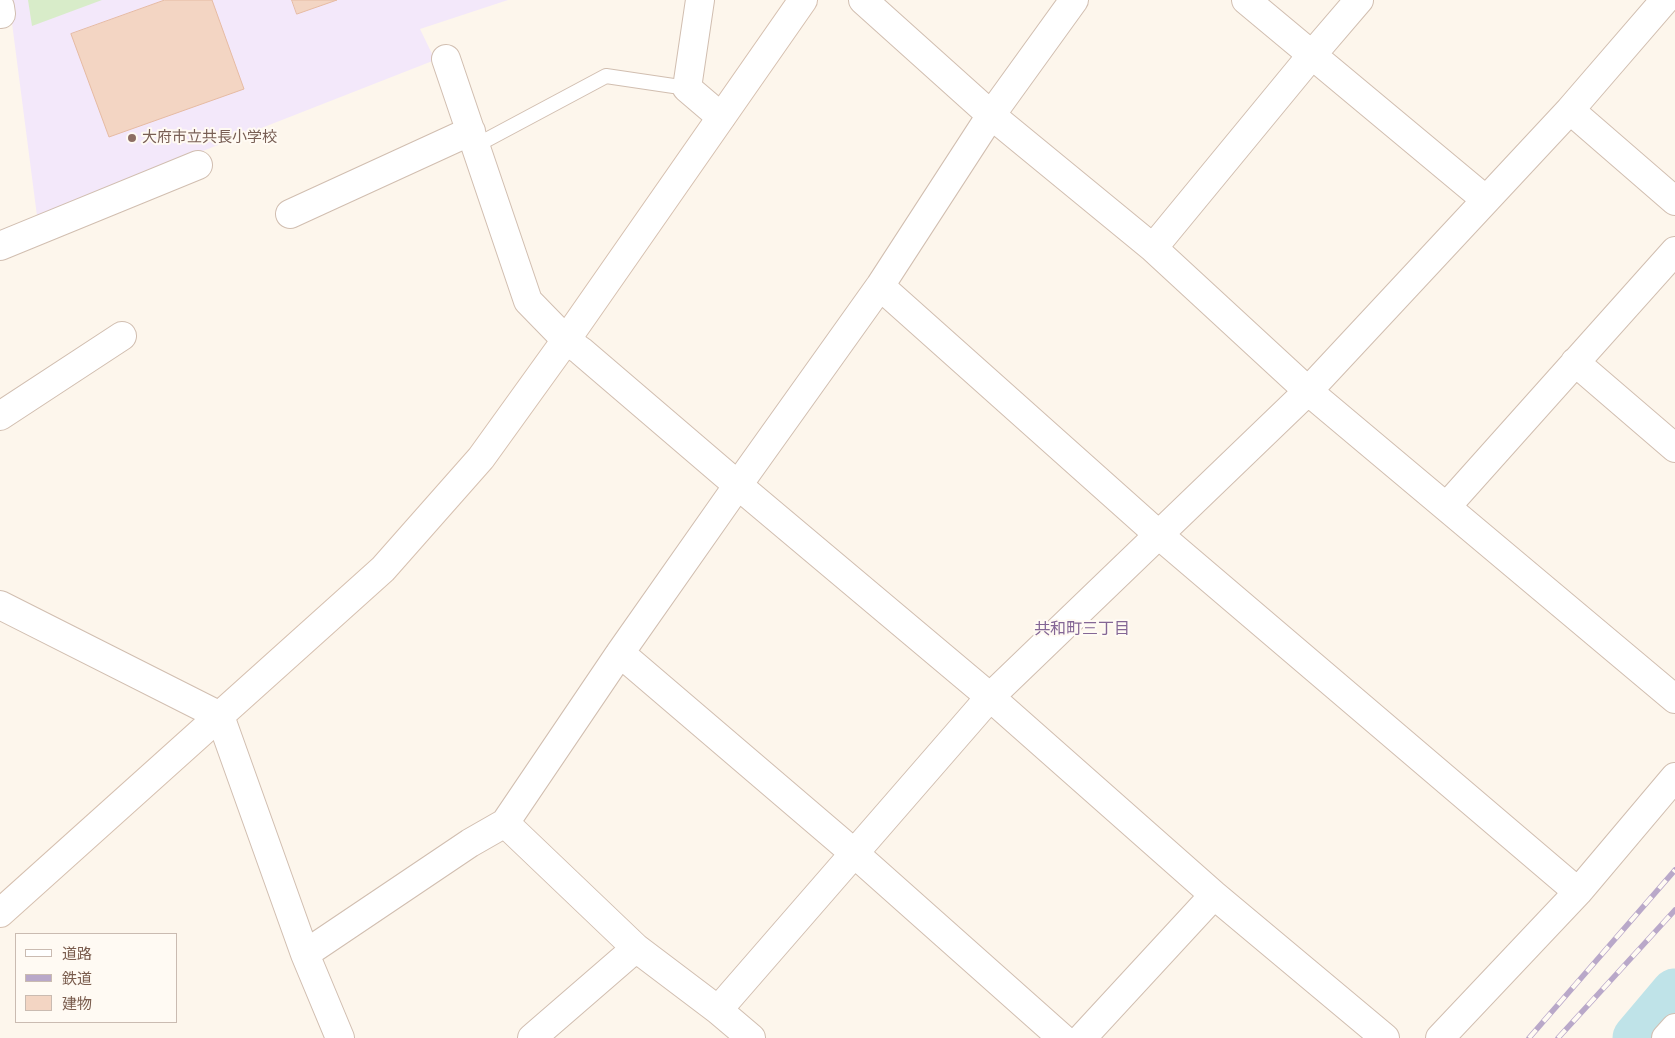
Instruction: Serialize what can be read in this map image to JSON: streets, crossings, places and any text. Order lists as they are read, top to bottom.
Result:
{
  "districts": ["共和町三丁目"],
  "places": ["大府市立共長小学校"],
  "legend": ["道路", "鉄道", "建物"]
}
